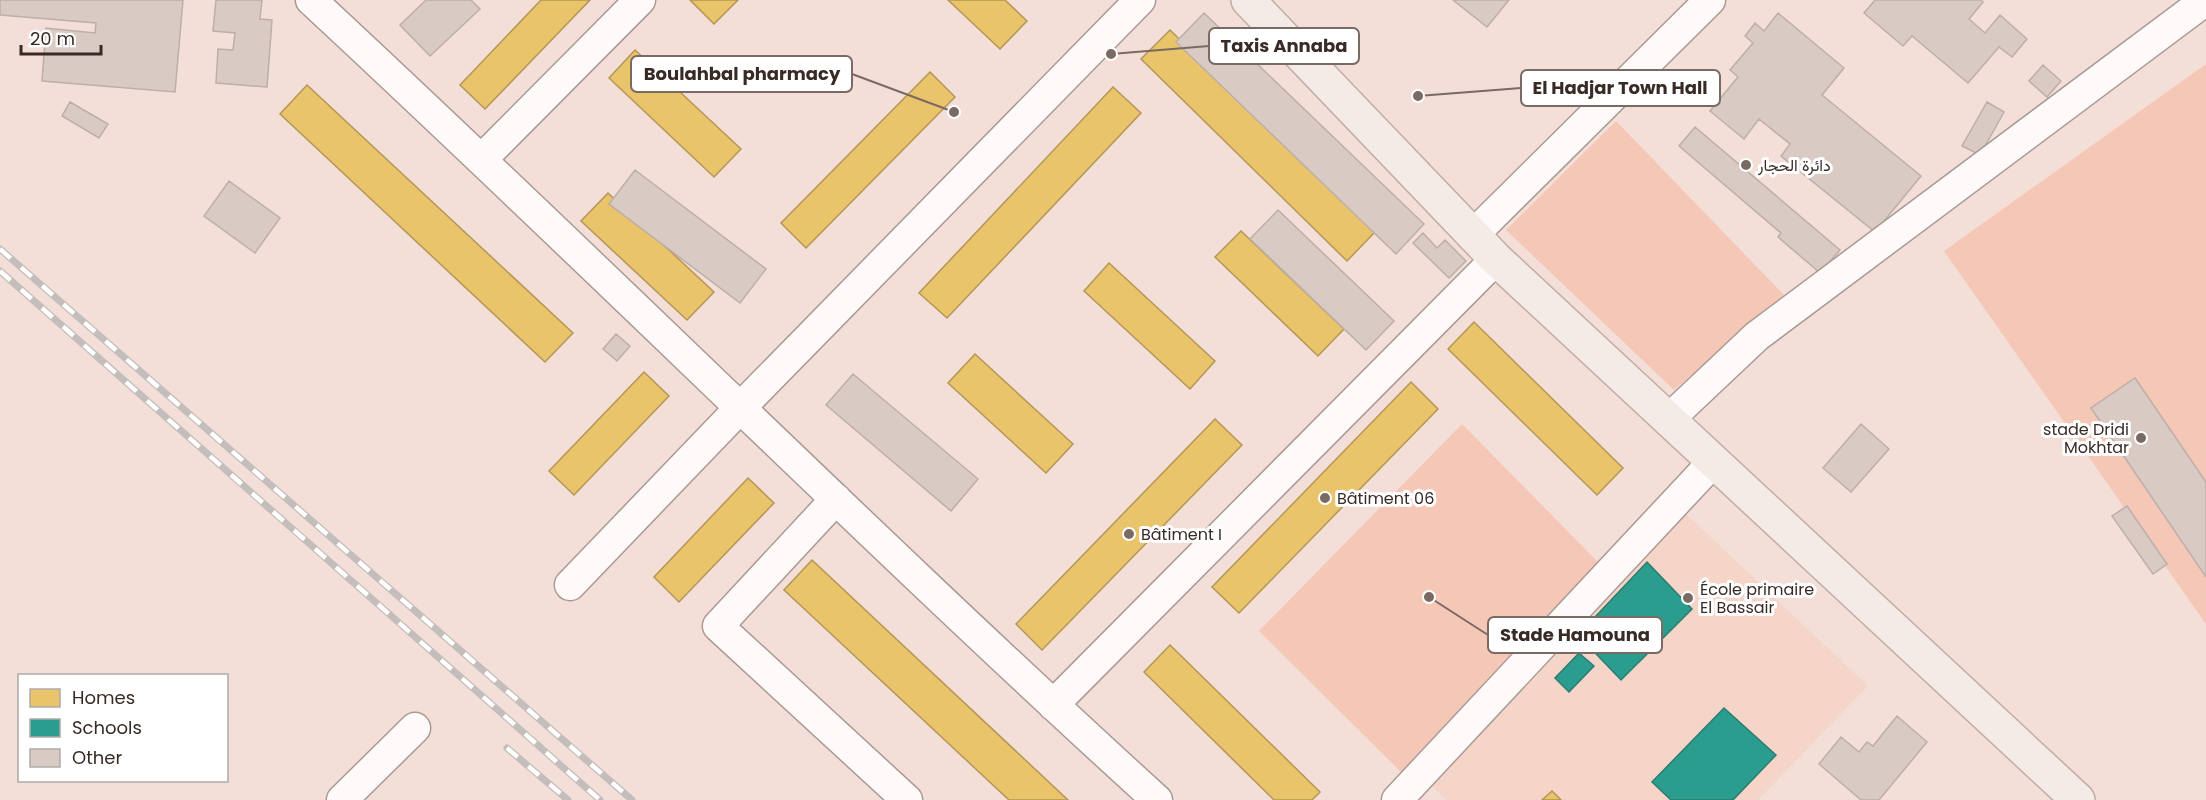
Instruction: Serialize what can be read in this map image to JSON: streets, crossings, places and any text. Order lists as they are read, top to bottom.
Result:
{
  "places": [
    "Taxis Annaba",
    "El Hadjar Town Hall",
    "Boulahbal pharmacy",
    "دائرة الحجار",
    "stade Dridi Mokhtar",
    "Bâtiment 06",
    "Bâtiment I",
    "Stade Hamouna",
    "École primaire El Bassair"
  ],
  "legend": ["Homes", "Schools", "Other"],
  "scale_bar": "20 m"
}
